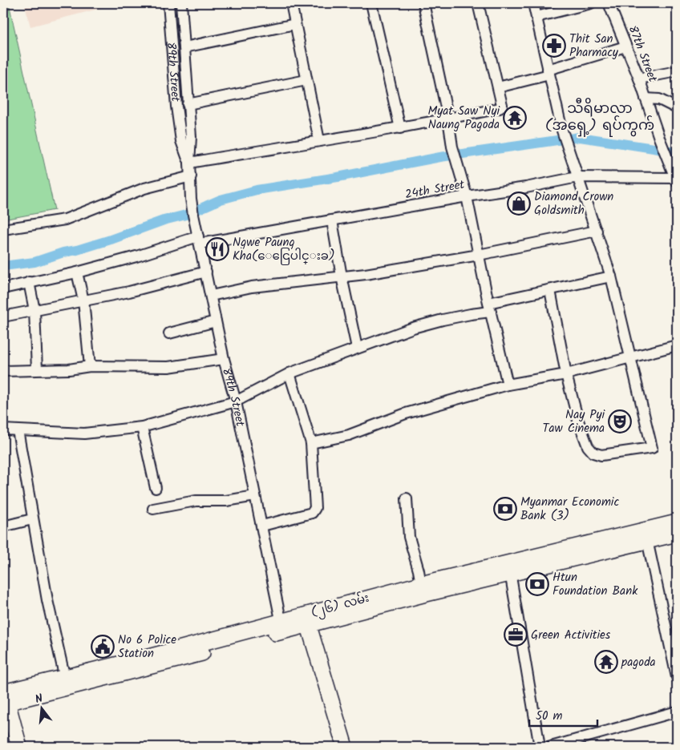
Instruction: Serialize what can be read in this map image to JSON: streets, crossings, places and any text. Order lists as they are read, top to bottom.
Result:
{
  "streets": {
    "main road": ["(၂၆) လမ်း"],
    "street": ["87th Street", "89th Street", "24th Street"]
  },
  "crossings": [
    ["87th Street", "24th Street"],
    ["89th Street", "24th Street"],
    ["89th Street", "(၂၆) လမ်း"]
  ],
  "districts": ["သီရိမာလာ (အရှေ့) ရပ်ကွက်"],
  "places": {
    "pharmacy": ["Thit San Pharmacy"],
    "temple": ["Myat Saw Nyi Naung Pagoda", "pagoda"],
    "shop": ["Diamond Crown Goldsmith"],
    "restaurant": ["Ngwe Paung Kha(ေငြေပါင္းခ)"],
    "theatre": ["Nay Pyi Taw Cinema"],
    "bank": ["Myanmar Economic Bank (3)", "Htun Foundation Bank"],
    "office": ["Green Activities"],
    "public building": ["No 6 Police Station"]
  },
  "scale_bar": "50 m",
  "north": "top"
}
